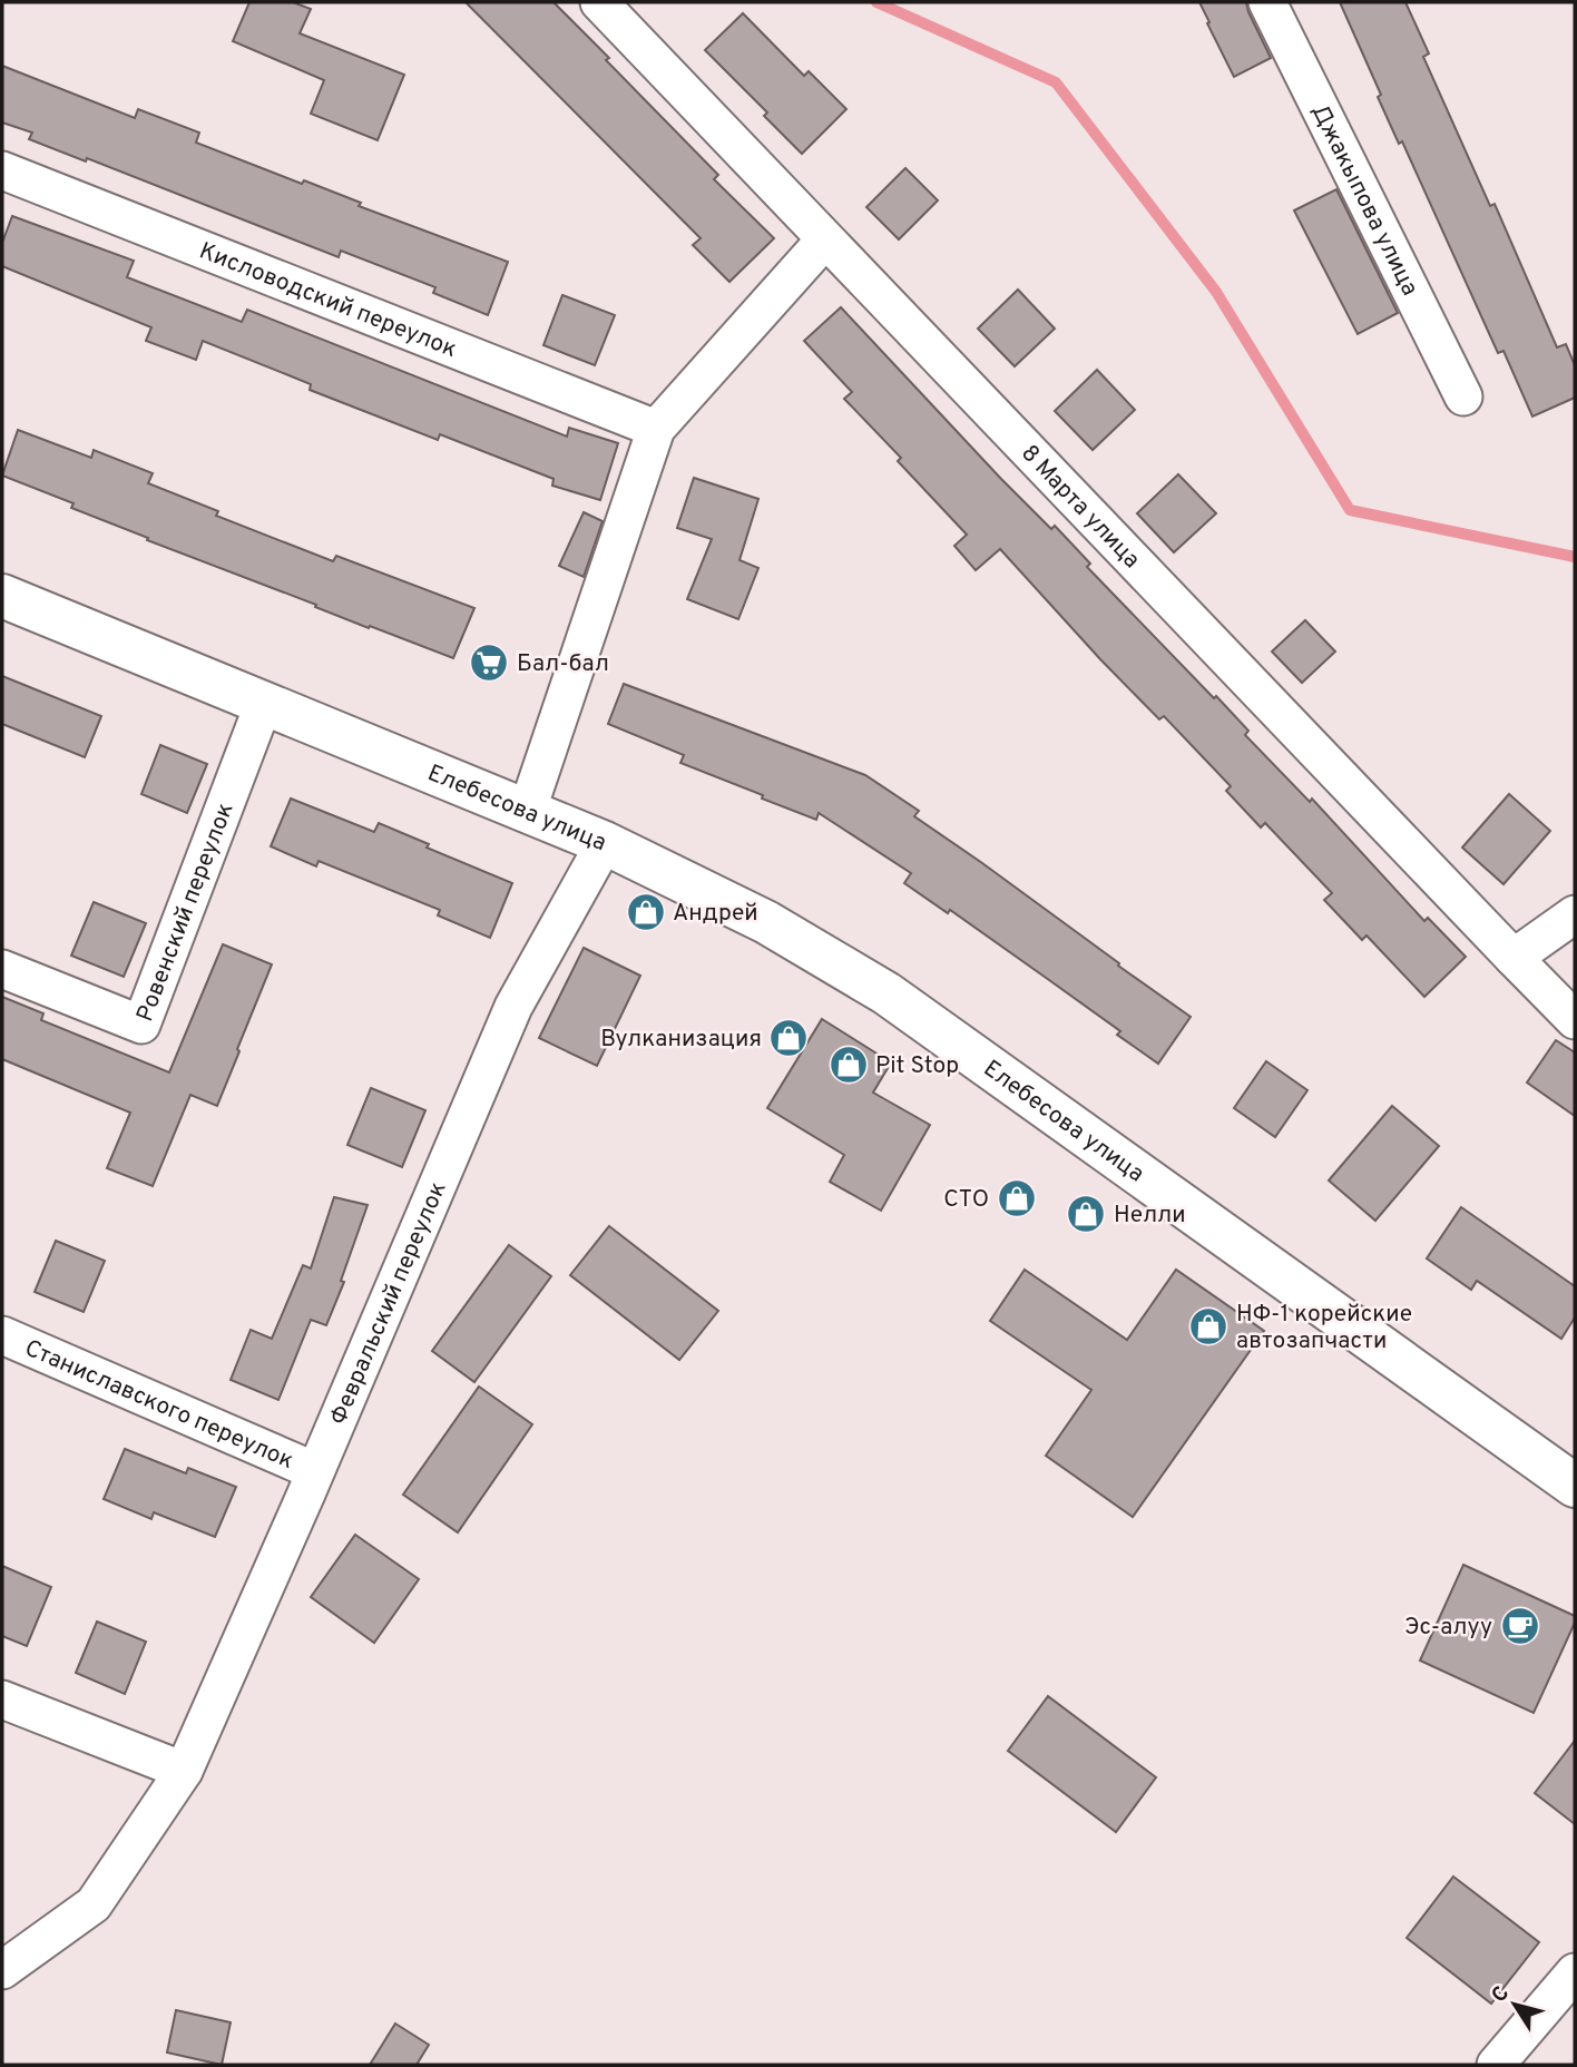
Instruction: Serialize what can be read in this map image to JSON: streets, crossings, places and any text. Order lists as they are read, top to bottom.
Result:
{
  "streets": {
    "main road": ["Елебесова улица"],
    "street": [
      "Джакыпова улица",
      "Кисловодский переулок",
      "8 Марта улица",
      "Ровенский переулок",
      "Февральский переулок",
      "Станиславского переулок"
    ]
  },
  "crossings": [
    ["Елебесова улица", "Ровенский переулок"],
    ["Елебесова улица", "Февральский переулок"],
    ["Февральский переулок", "Станиславского переулок"]
  ],
  "places": {
    "supermarket": ["Бал-бал"],
    "shop": [
      "Андрей",
      "Вулканизация",
      "Pit Stop",
      "СТО",
      "Нелли",
      "НФ-1 корейские автозапчасти"
    ],
    "cafe": ["Эс-алуу"]
  },
  "north": "top left"
}
